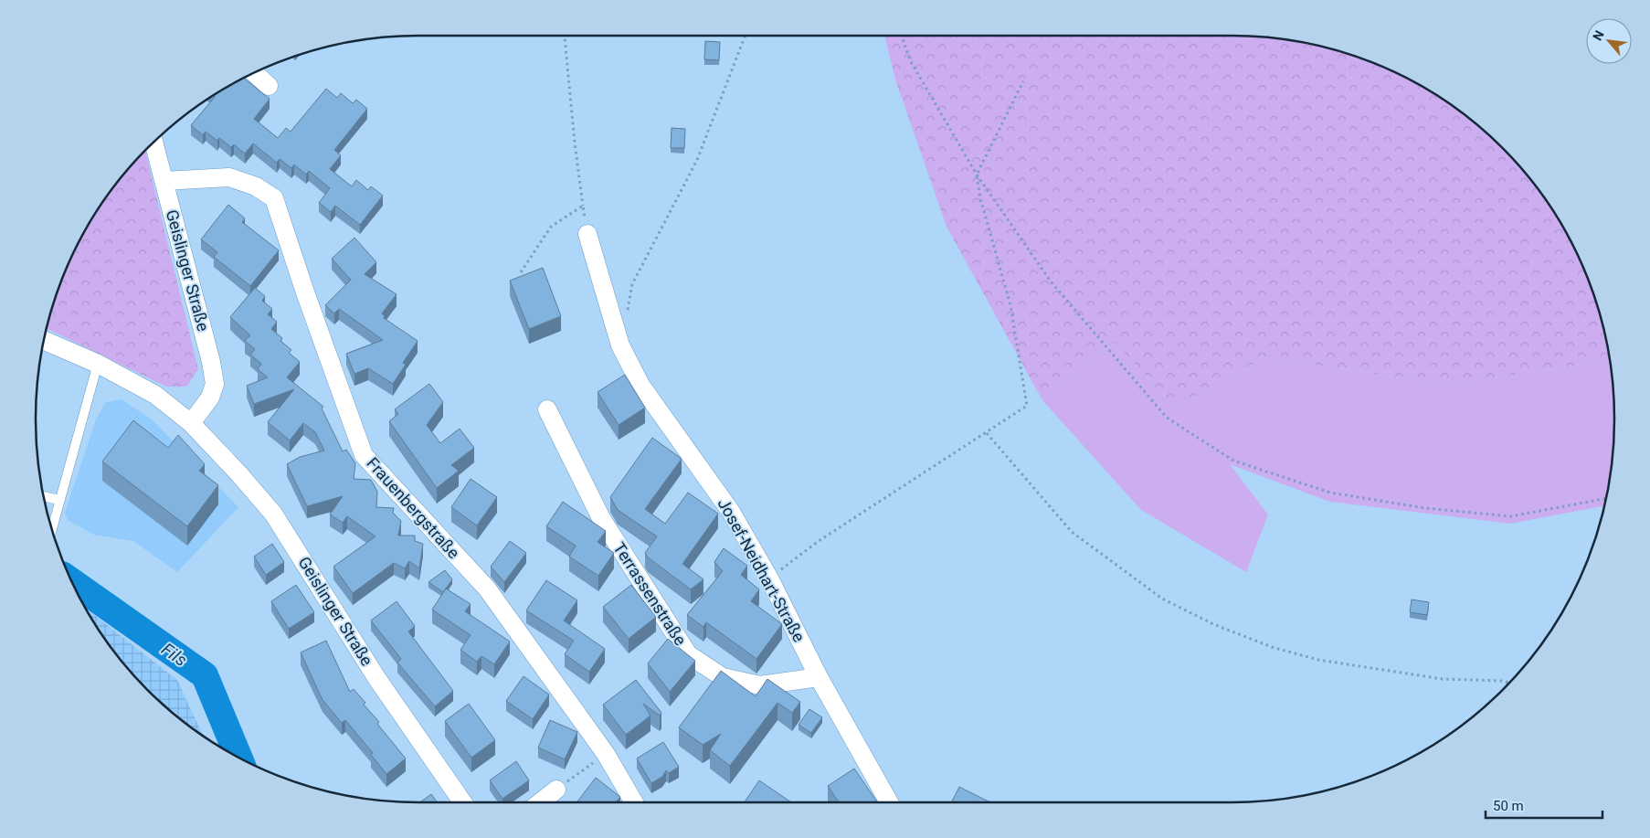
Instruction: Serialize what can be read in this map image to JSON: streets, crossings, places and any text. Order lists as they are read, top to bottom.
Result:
{
  "streets": {
    "street": [
      "Geislinger Straße",
      "Frauenbergstraße",
      "Josef-Neidhart-Straße",
      "Terrassenstraße"
    ]
  },
  "crossings": [
    ["Geislinger Straße", "Frauenbergstraße"],
    ["Josef-Neidhart-Straße", "Terrassenstraße"]
  ],
  "water": ["Fils"],
  "scale_bar": "50 m",
  "north": "top left"
}
